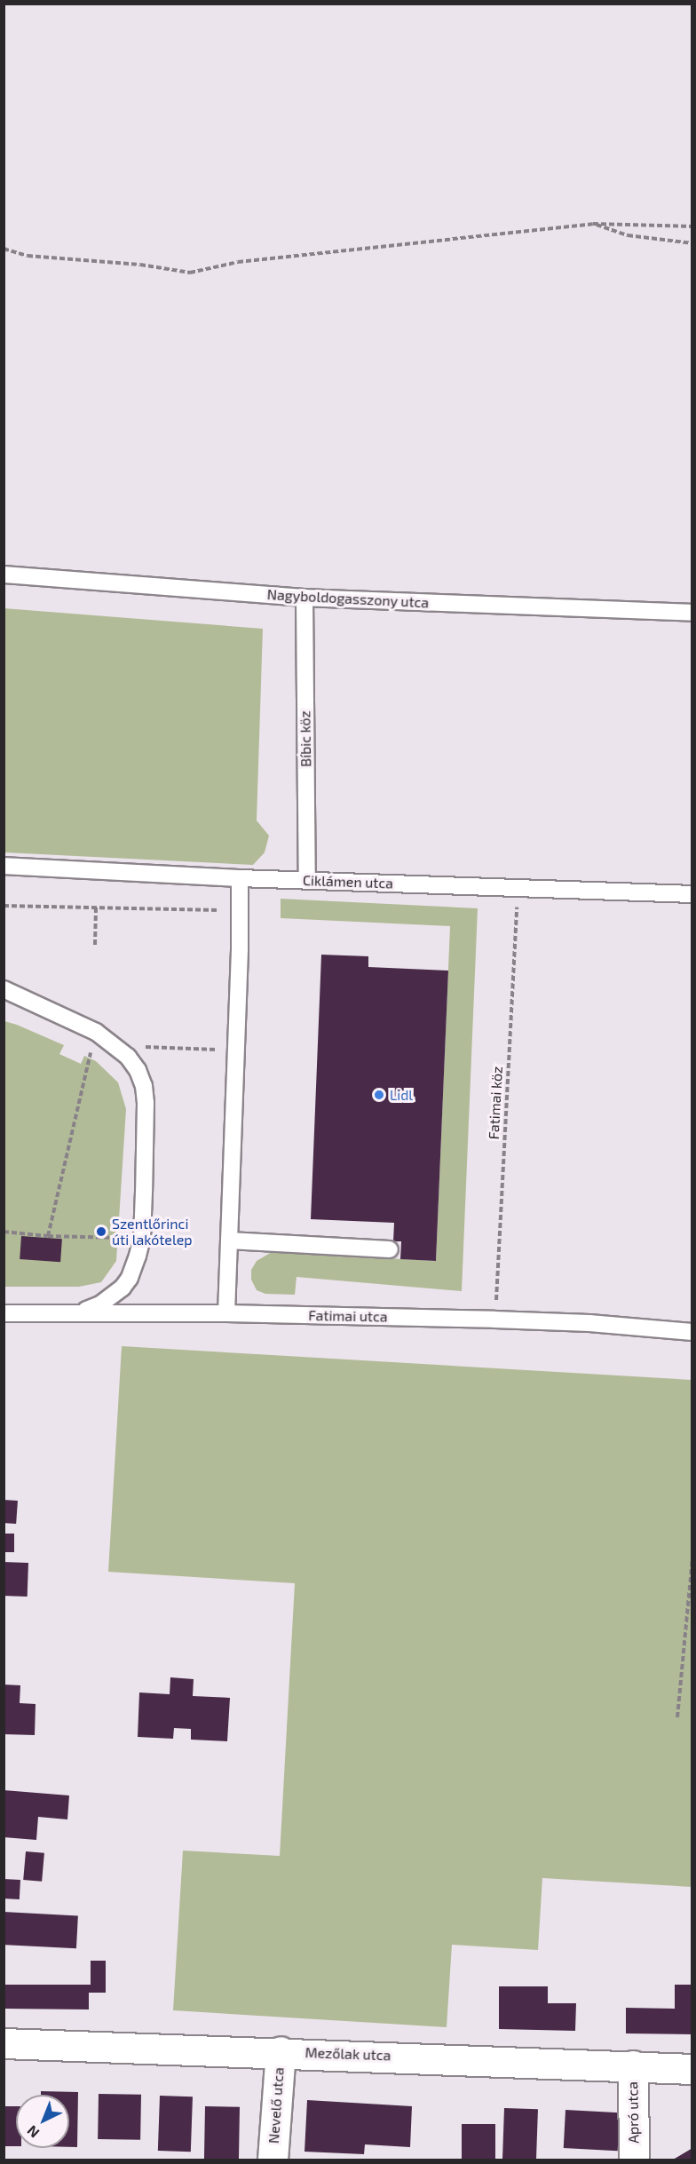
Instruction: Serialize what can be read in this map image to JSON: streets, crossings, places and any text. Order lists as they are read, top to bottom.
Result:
{
  "streets": {
    "street": ["Mezőlak utca", "Nevelő utca", "Apró utca"],
    "lane": [
      "Nagyboldogasszony utca",
      "Bíbic köz",
      "Ciklámen utca",
      "Fatimai utca"
    ],
    "path": ["Fatimai köz"]
  },
  "crossings": [
    ["Nagyboldogasszony utca", "Bíbic köz"],
    ["Bíbic köz", "Ciklámen utca"],
    ["Ciklámen utca", "Fatimai köz"],
    ["Fatimai köz", "Fatimai utca"],
    ["Mezőlak utca", "Nevelő utca"],
    ["Mezőlak utca", "Apró utca"]
  ],
  "places": ["Lidl", "Szentlőrinci úti lakótelep"],
  "north": "bottom left"
}
